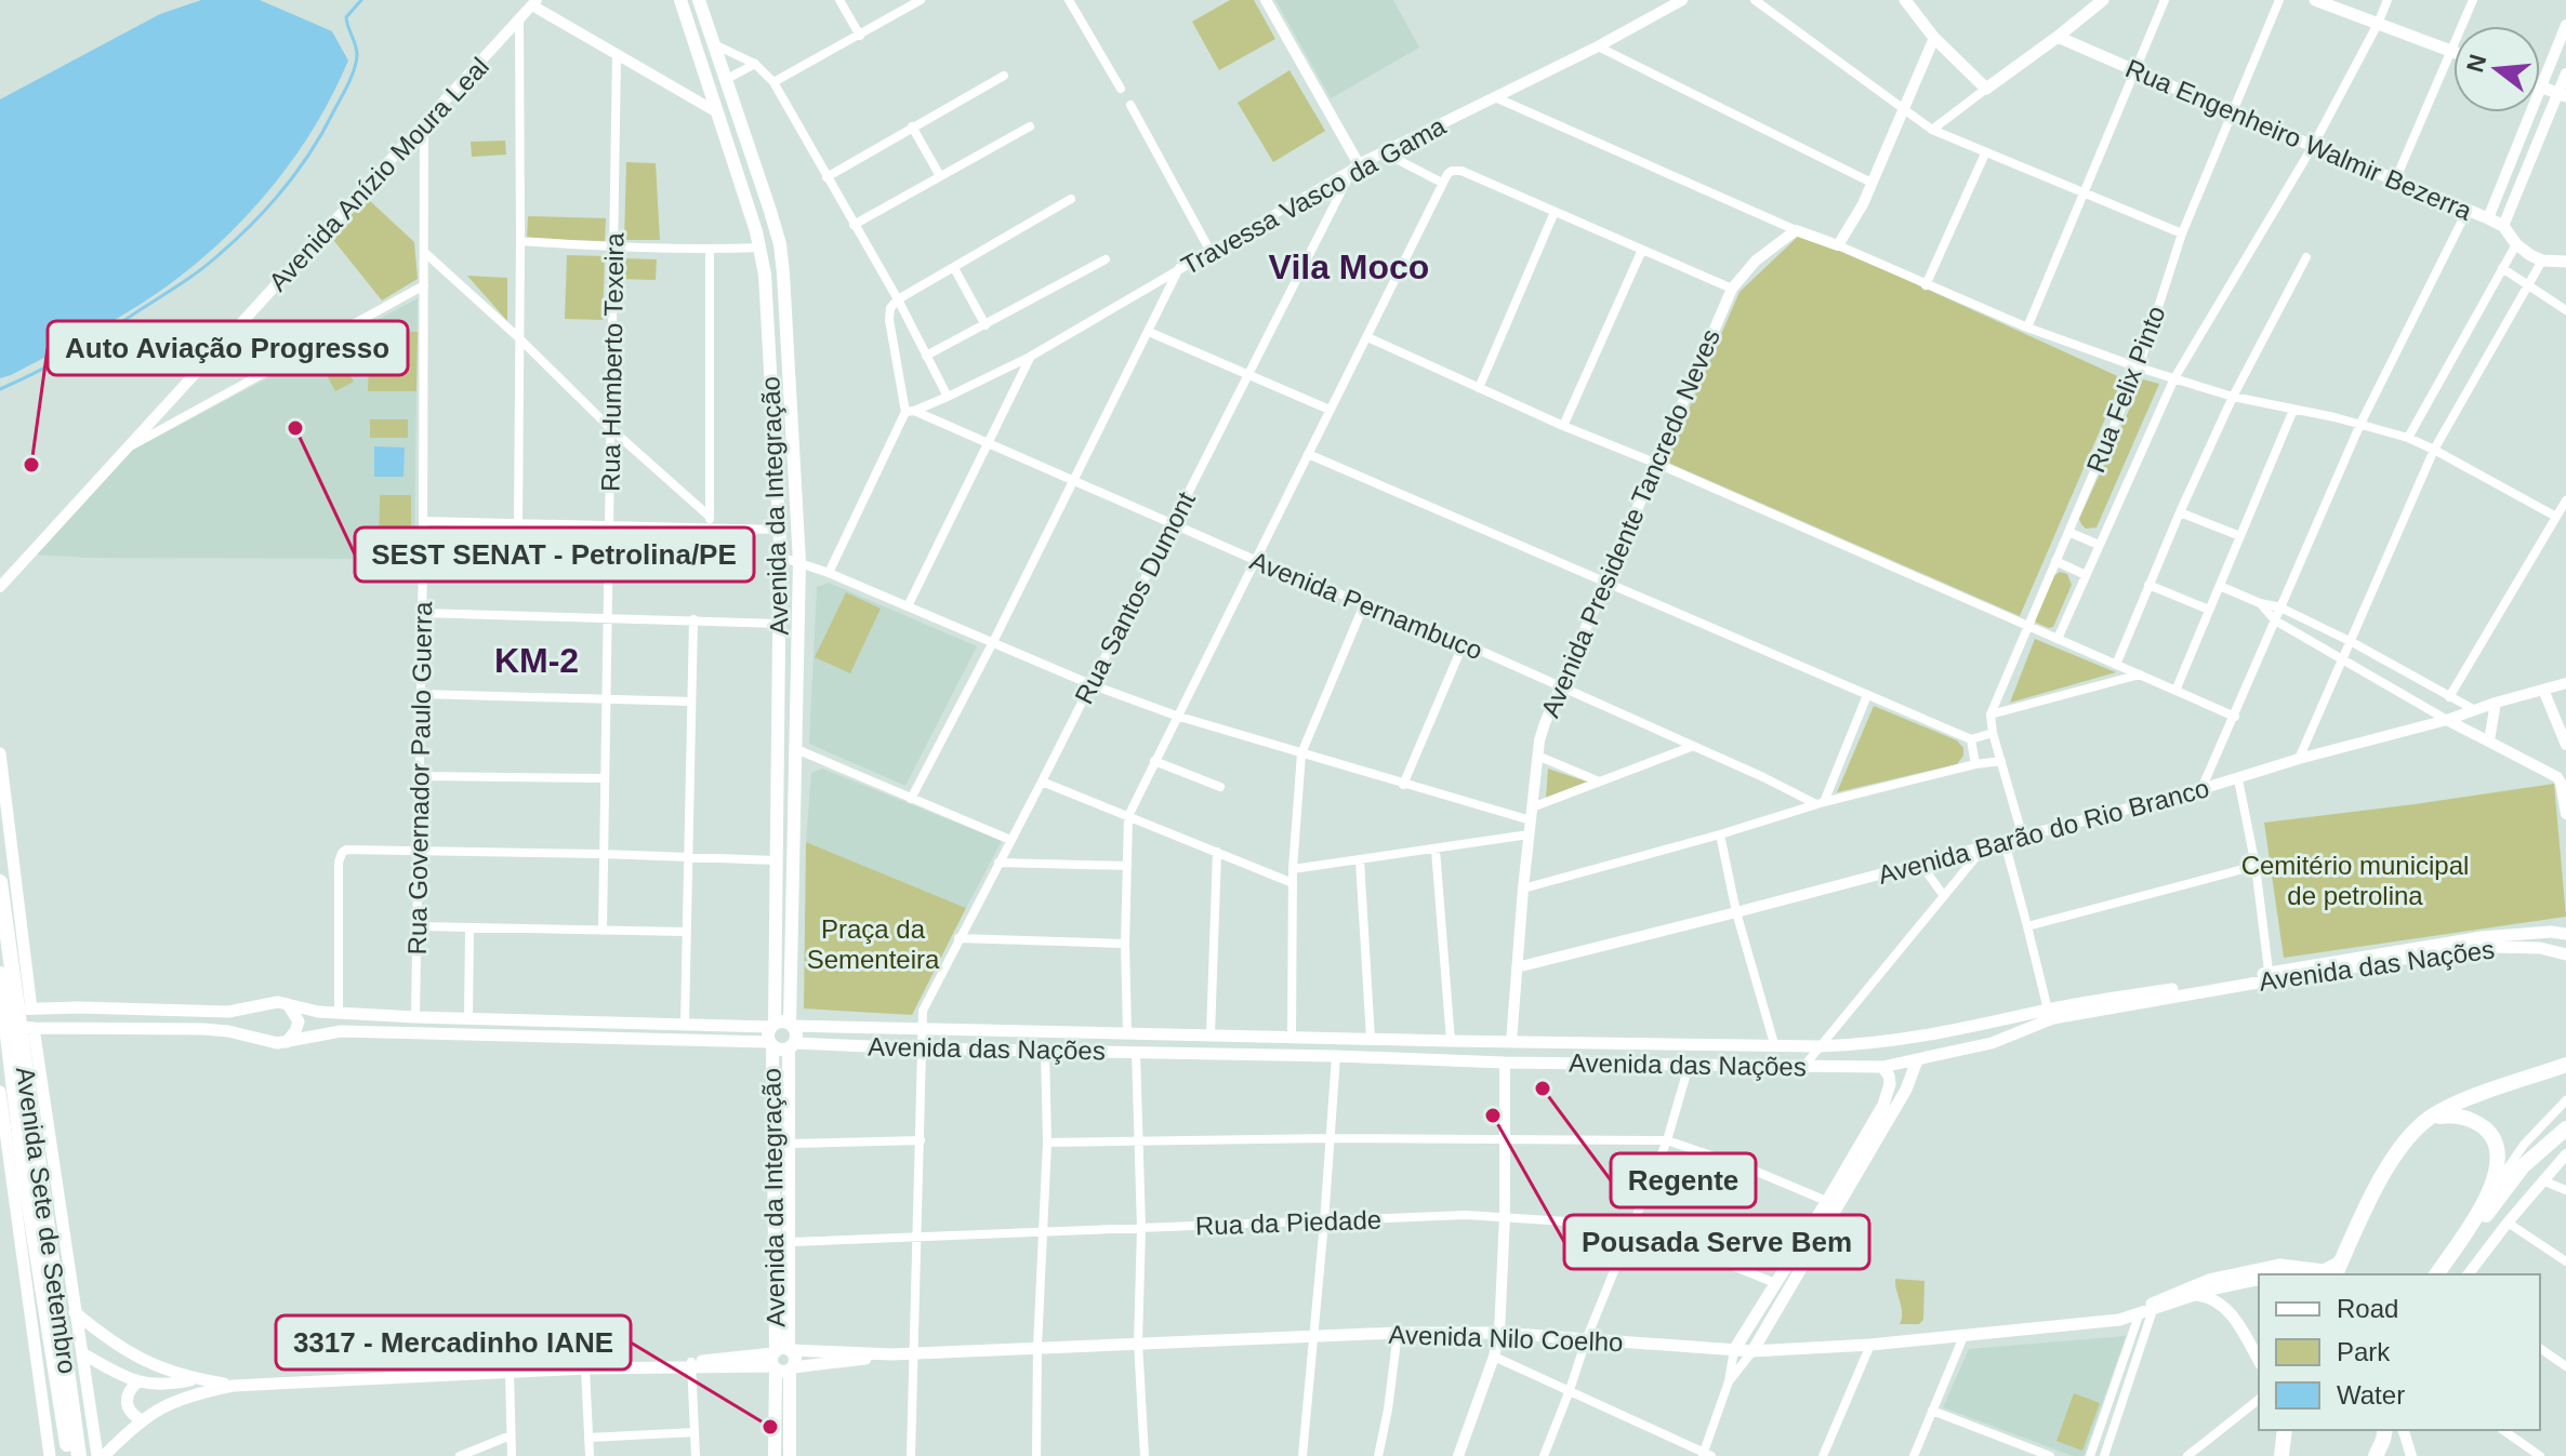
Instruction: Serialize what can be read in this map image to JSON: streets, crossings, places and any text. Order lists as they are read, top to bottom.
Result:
{
  "streets": {
    "highway": ["Avenida Sete de Setembro"],
    "main road": [
      "Rua Engenheiro Walmir Bezerra",
      "Avenida da Integração",
      "Avenida das Nações",
      "Avenida Nilo Coelho"
    ],
    "street": [
      "Avenida Anízio Moura Leal",
      "Travessa Vasco da Gama",
      "Rua Humberto Texeira",
      "Rua Felix Pinto",
      "Avenida Presidente Tancredo Neves",
      "Rua Santos Dumont",
      "Avenida Pernambuco",
      "Rua Governador Paulo Guerra",
      "Avenida Barão do Rio Branco",
      "Rua da Piedade"
    ]
  },
  "crossings": [
    ["Rua Engenheiro Walmir Bezerra", "Rua Felix Pinto"],
    ["Avenida Anízio Moura Leal", "Rua Governador Paulo Guerra"],
    ["Travessa Vasco da Gama", "Rua Santos Dumont"],
    ["Travessa Vasco da Gama", "Avenida Pernambuco"],
    ["Rua Felix Pinto", "Avenida Barão do Rio Branco"],
    ["Avenida da Integração", "Avenida das Nações"],
    ["Avenida da Integração", "Rua da Piedade"],
    ["Avenida da Integração", "Avenida Nilo Coelho"],
    ["Avenida Presidente Tancredo Neves", "Avenida Pernambuco"],
    ["Avenida Presidente Tancredo Neves", "Avenida Barão do Rio Branco"],
    ["Avenida Presidente Tancredo Neves", "Avenida das Nações"],
    ["Rua Santos Dumont", "Avenida Pernambuco"],
    ["Rua Santos Dumont", "Avenida das Nações"],
    ["Rua Santos Dumont", "Rua da Piedade"],
    ["Rua Santos Dumont", "Avenida Nilo Coelho"]
  ],
  "districts": ["Vila Moco", "KM-2"],
  "parks": ["Cemitério municipal de petrolina", "Praça da Sementeira"],
  "places": [
    "SEST SENAT - Petrolina/PE",
    "Auto Aviação Progresso",
    "Regente",
    "Pousada Serve Bem",
    "3317 - Mercadinho IANE"
  ],
  "legend": ["Road", "Park", "Water"],
  "north": "left"
}
